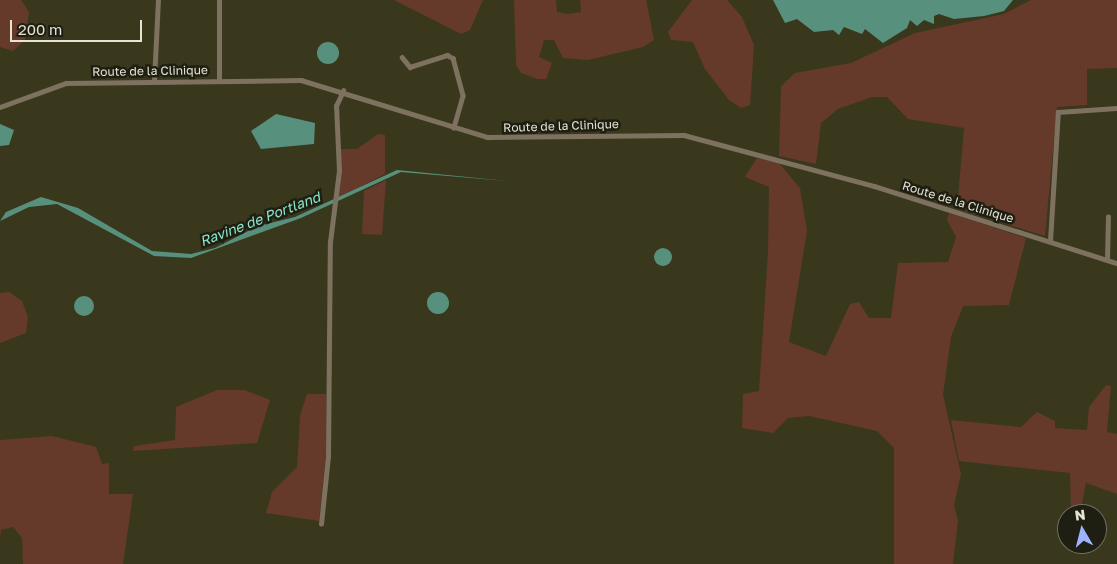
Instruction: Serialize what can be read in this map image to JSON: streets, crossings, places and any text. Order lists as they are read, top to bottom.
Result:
{
  "streets": {
    "street": ["Route de la Clinique"]
  },
  "water": ["Ravine de Portland"],
  "scale_bar": "200 m",
  "north": "top"
}
